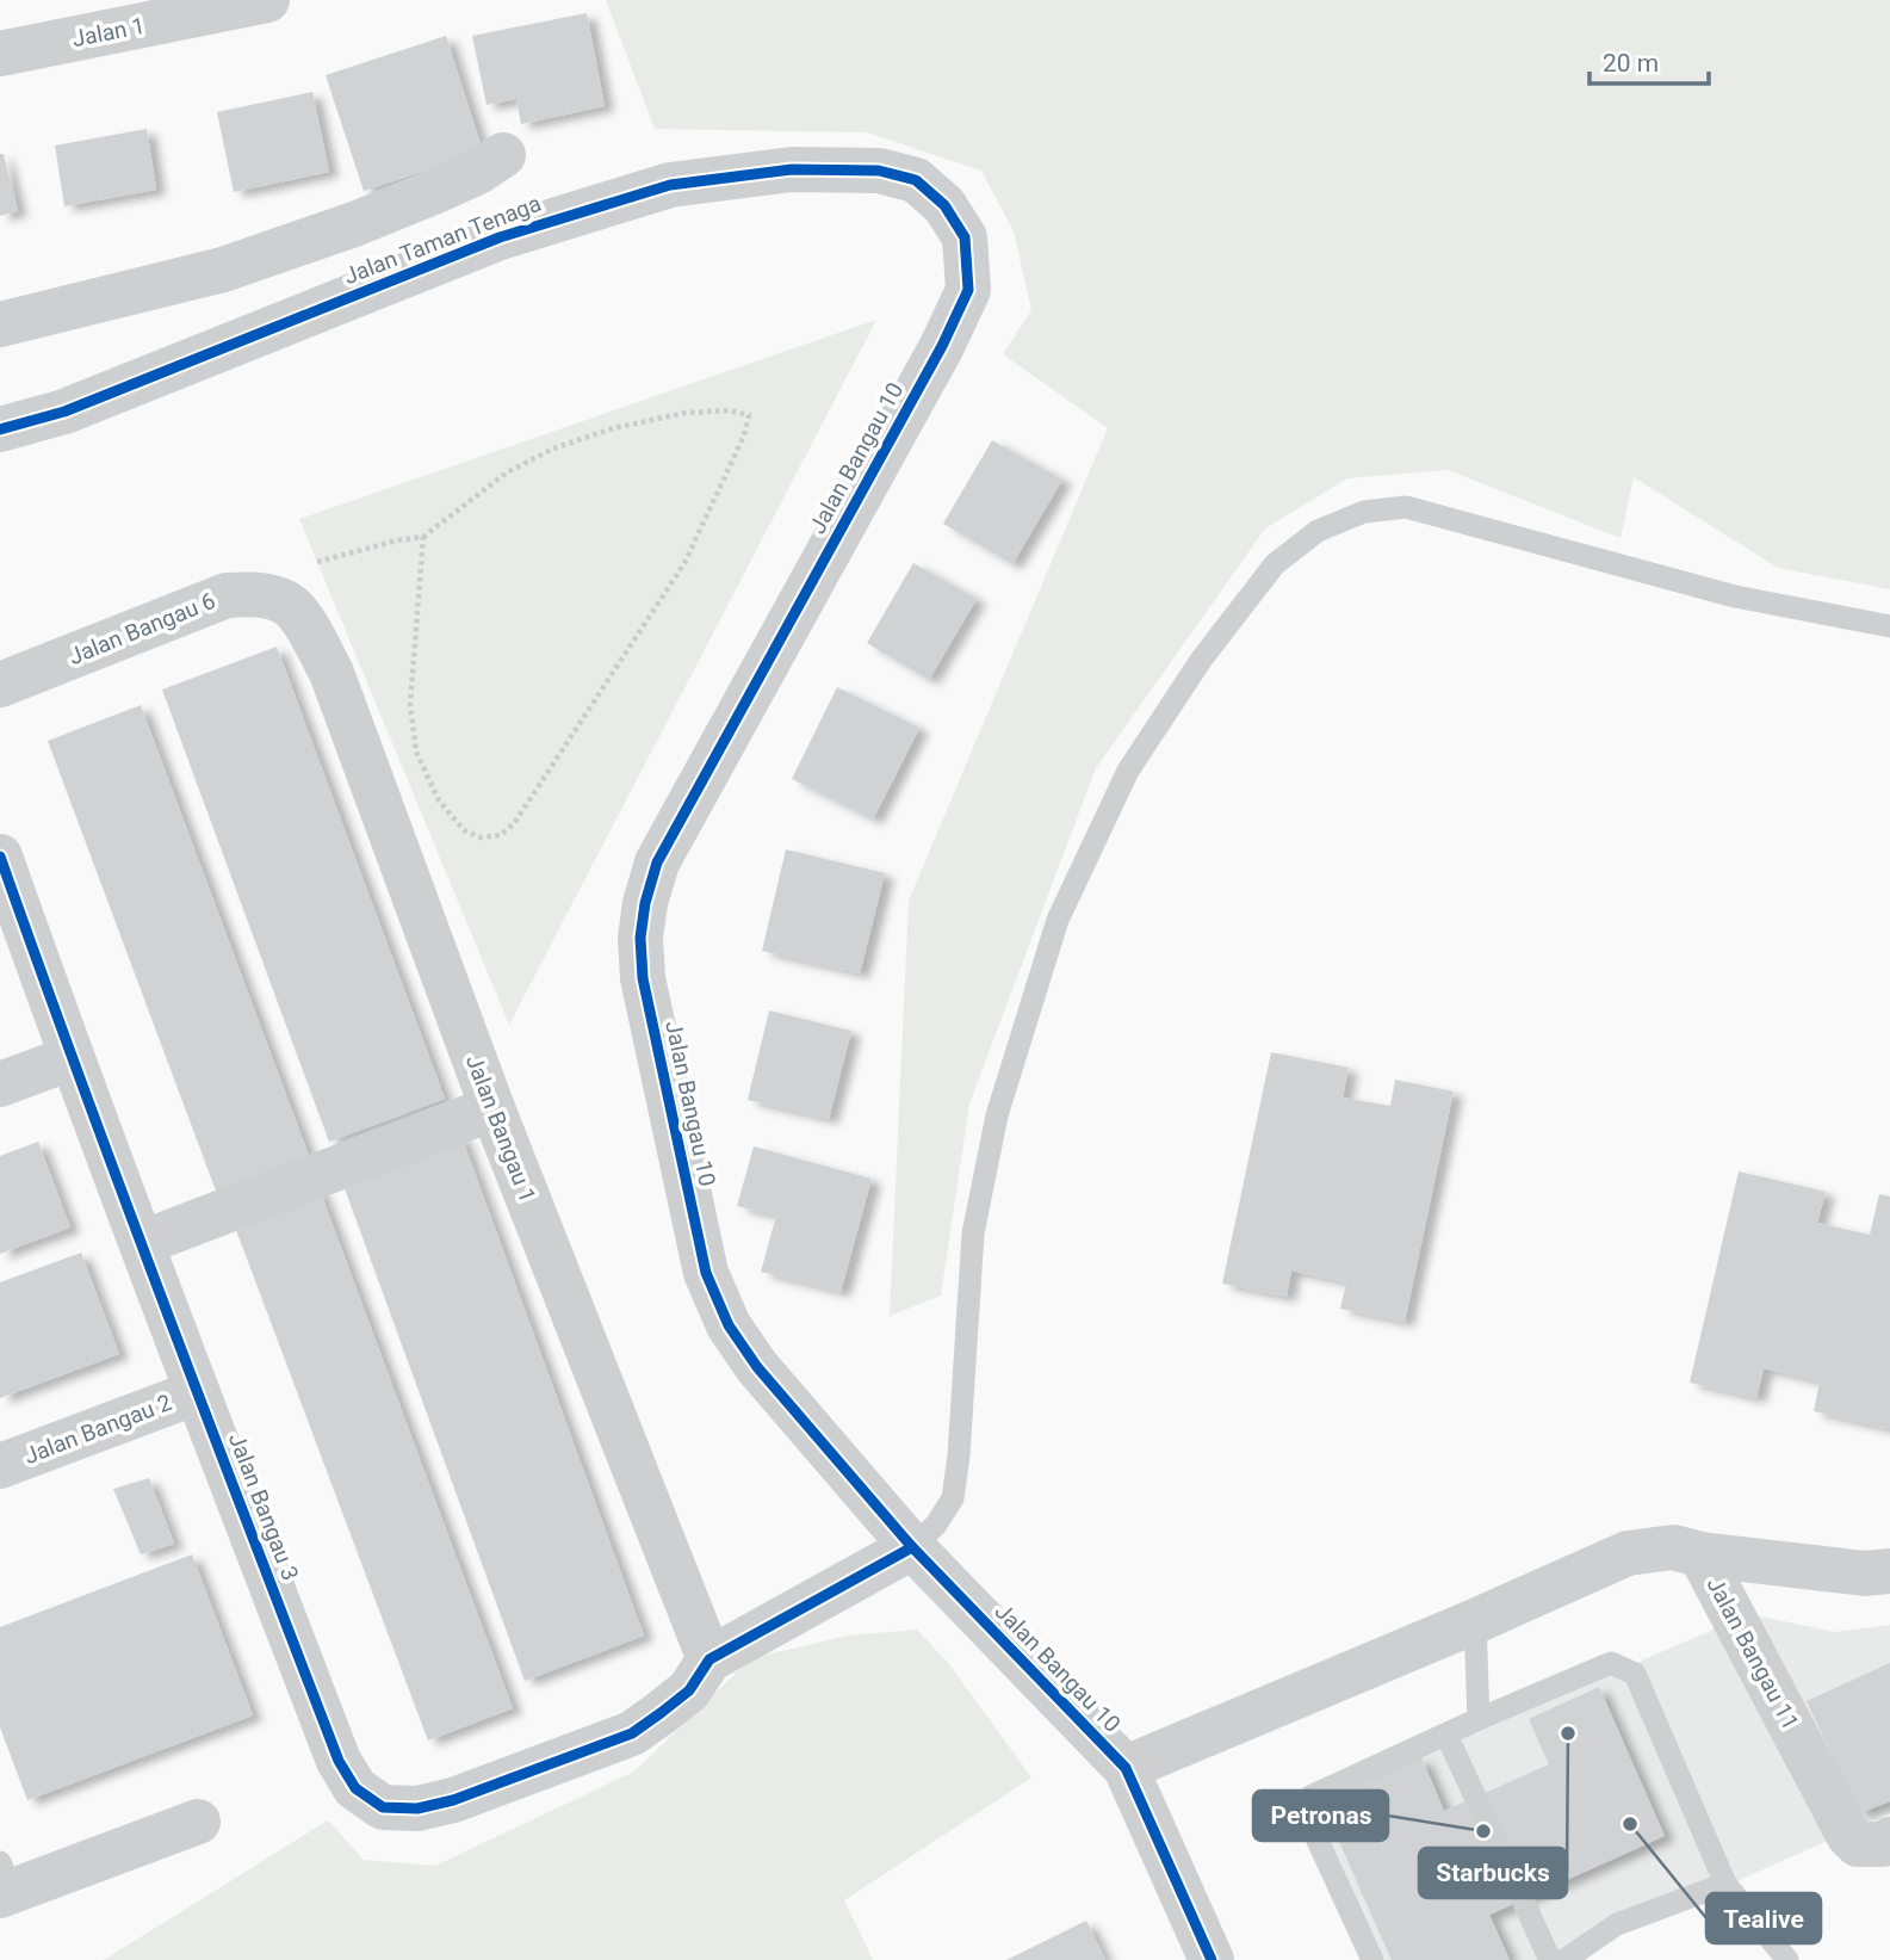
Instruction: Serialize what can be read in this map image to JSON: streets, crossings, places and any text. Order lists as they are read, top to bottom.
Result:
{
  "streets": {
    "street": [
      "Jalan 1",
      "Jalan Taman Tenaga",
      "Jalan Bangau 10",
      "Jalan Bangau 6",
      "Jalan Bangau 1",
      "Jalan Bangau 2",
      "Jalan Bangau 3",
      "Jalan Bangau 11"
    ]
  },
  "crossings": [
    ["Jalan Taman Tenaga", "Jalan Bangau 10"],
    ["Jalan Bangau 6", "Jalan Bangau 1"],
    ["Jalan Bangau 1", "Jalan Bangau 3"],
    ["Jalan Bangau 2", "Jalan Bangau 3"]
  ],
  "places": ["Starbucks", "Tealive", "Petronas"],
  "scale_bar": "20 m"
}
